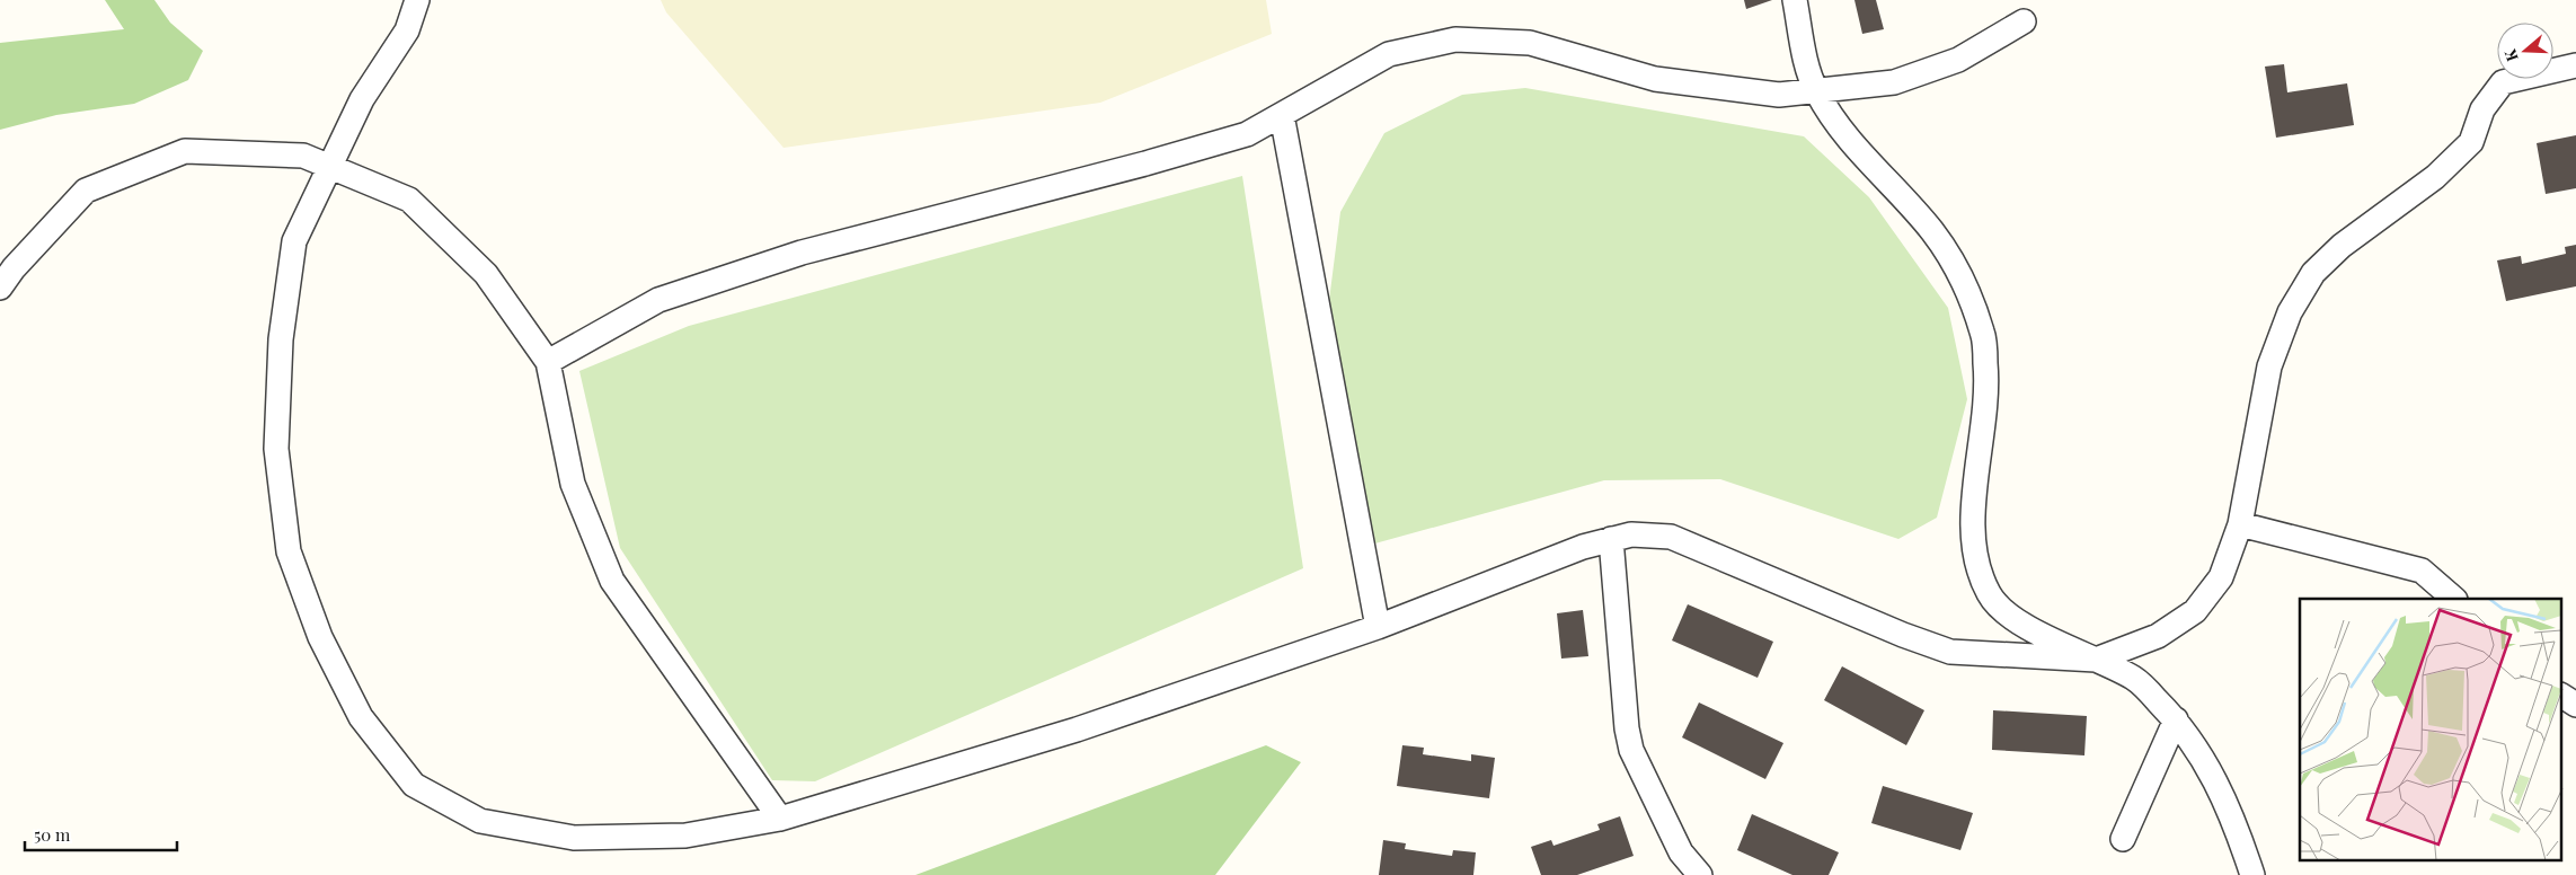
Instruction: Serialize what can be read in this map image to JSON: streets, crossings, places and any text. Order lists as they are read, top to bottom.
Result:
{
  "scale_bar": "50 m",
  "north": "left"
}
